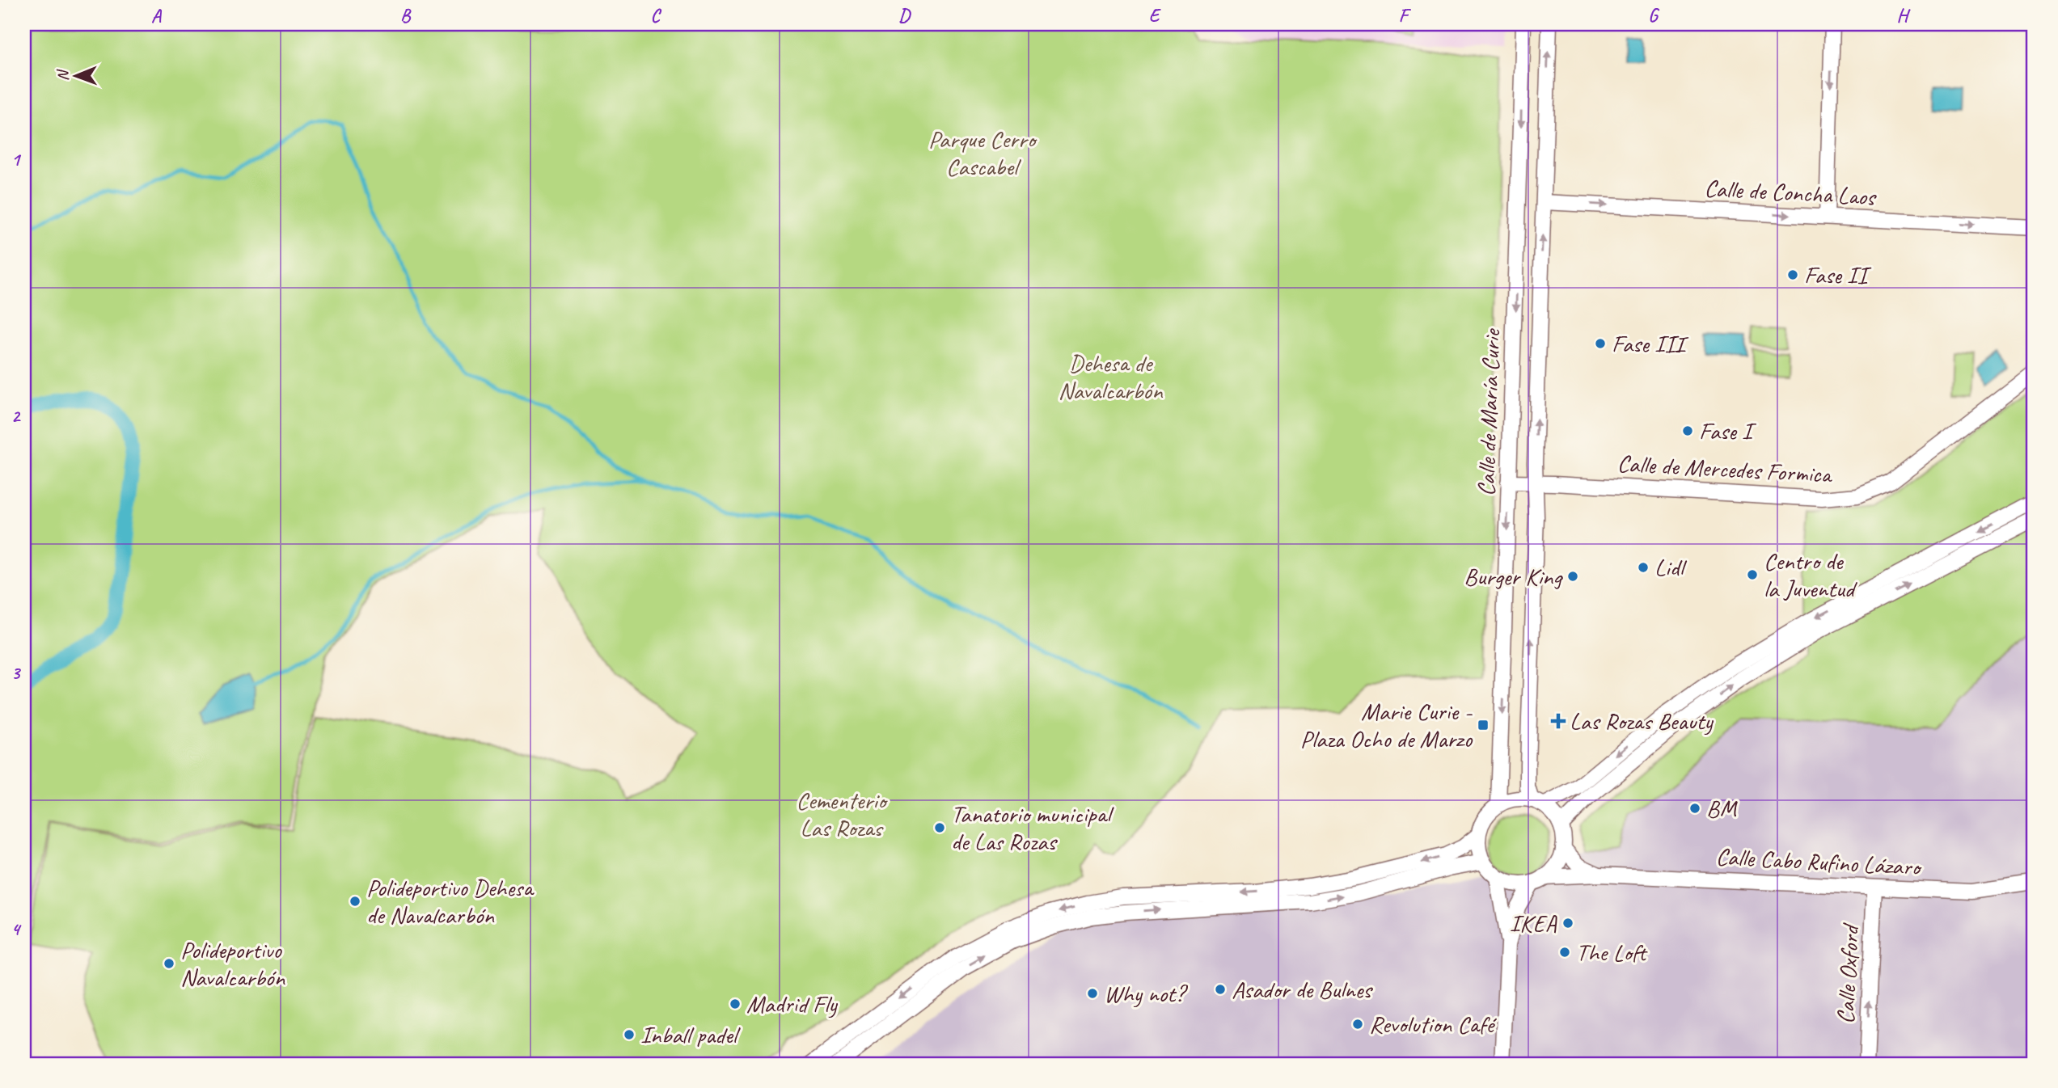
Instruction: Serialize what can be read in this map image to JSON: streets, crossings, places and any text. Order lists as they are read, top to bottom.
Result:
{
  "streets": {
    "street": [
      "Calle de Concha Laos",
      "Calle de María Curie",
      "Calle de Mercedes Formica",
      "Calle Cabo Rufino Lázaro",
      "Calle Oxford"
    ]
  },
  "crossings": [
    ["Calle de Concha Laos", "Calle de María Curie"],
    ["Calle de María Curie", "Calle de Mercedes Formica"],
    ["Calle de María Curie", "Calle Cabo Rufino Lázaro"],
    ["Calle Cabo Rufino Lázaro", "Calle Oxford"]
  ],
  "one_way": ["Calle de Concha Laos", "Calle Oxford"],
  "parks": ["Parque Cerro Cascabel", "Dehesa de Navalcarbón", "Cementerio Las Rozas"],
  "places": {
    "other": [
      "Fase II",
      "Fase III",
      "Fase I",
      "Lidl",
      "Centro de la Juventud",
      "Burger King",
      "BM",
      "Tanatorio municipal de Las Rozas",
      "Polideportivo Dehesa de Navalcarbón",
      "IKEA",
      "The Loft",
      "Polideportivo Navalcarbón",
      "Asador de Bulnes",
      "Why not?",
      "Madrid Fly",
      "Revolution Café",
      "Inball padel"
    ],
    "health": ["Las Rozas Beauty"],
    "transit": ["Marie Curie - Plaza Ocho de Marzo"]
  },
  "north": "left",
  "grid": {
    "columns": [
      "A",
      "B",
      "C",
      "D",
      "E",
      "F",
      "G",
      "H"
    ],
    "rows": [
      "1",
      "2",
      "3",
      "4"
    ]
  }
}
